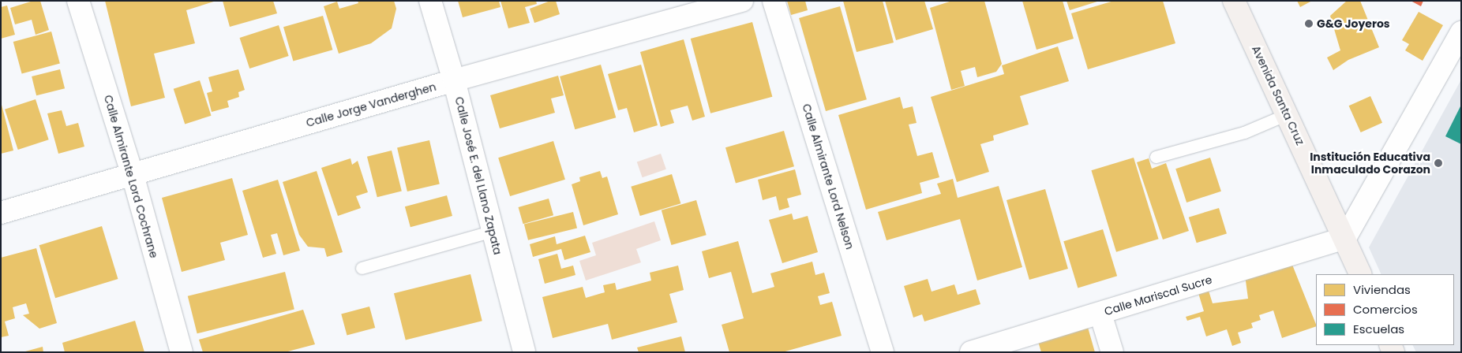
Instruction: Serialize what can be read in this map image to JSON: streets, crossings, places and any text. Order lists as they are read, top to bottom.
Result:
{
  "streets": {
    "main road": ["Avenida Santa Cruz"],
    "street": [
      "Calle Jorge Vanderghen",
      "Calle José E. del Llano Zapata",
      "Calle Almirante Lord Cochrane",
      "Calle Almirante Lord Nelson",
      "Calle Mariscal Sucre"
    ]
  },
  "crossings": [
    ["Avenida Santa Cruz", "Calle Mariscal Sucre"],
    ["Calle Jorge Vanderghen", "Calle José E. del Llano Zapata"],
    ["Calle Jorge Vanderghen", "Calle Almirante Lord Cochrane"]
  ],
  "places": ["G&G Joyeros", "Institución Educativa Inmaculado Corazon"],
  "legend": ["Viviendas", "Comercios", "Escuelas"]
}
